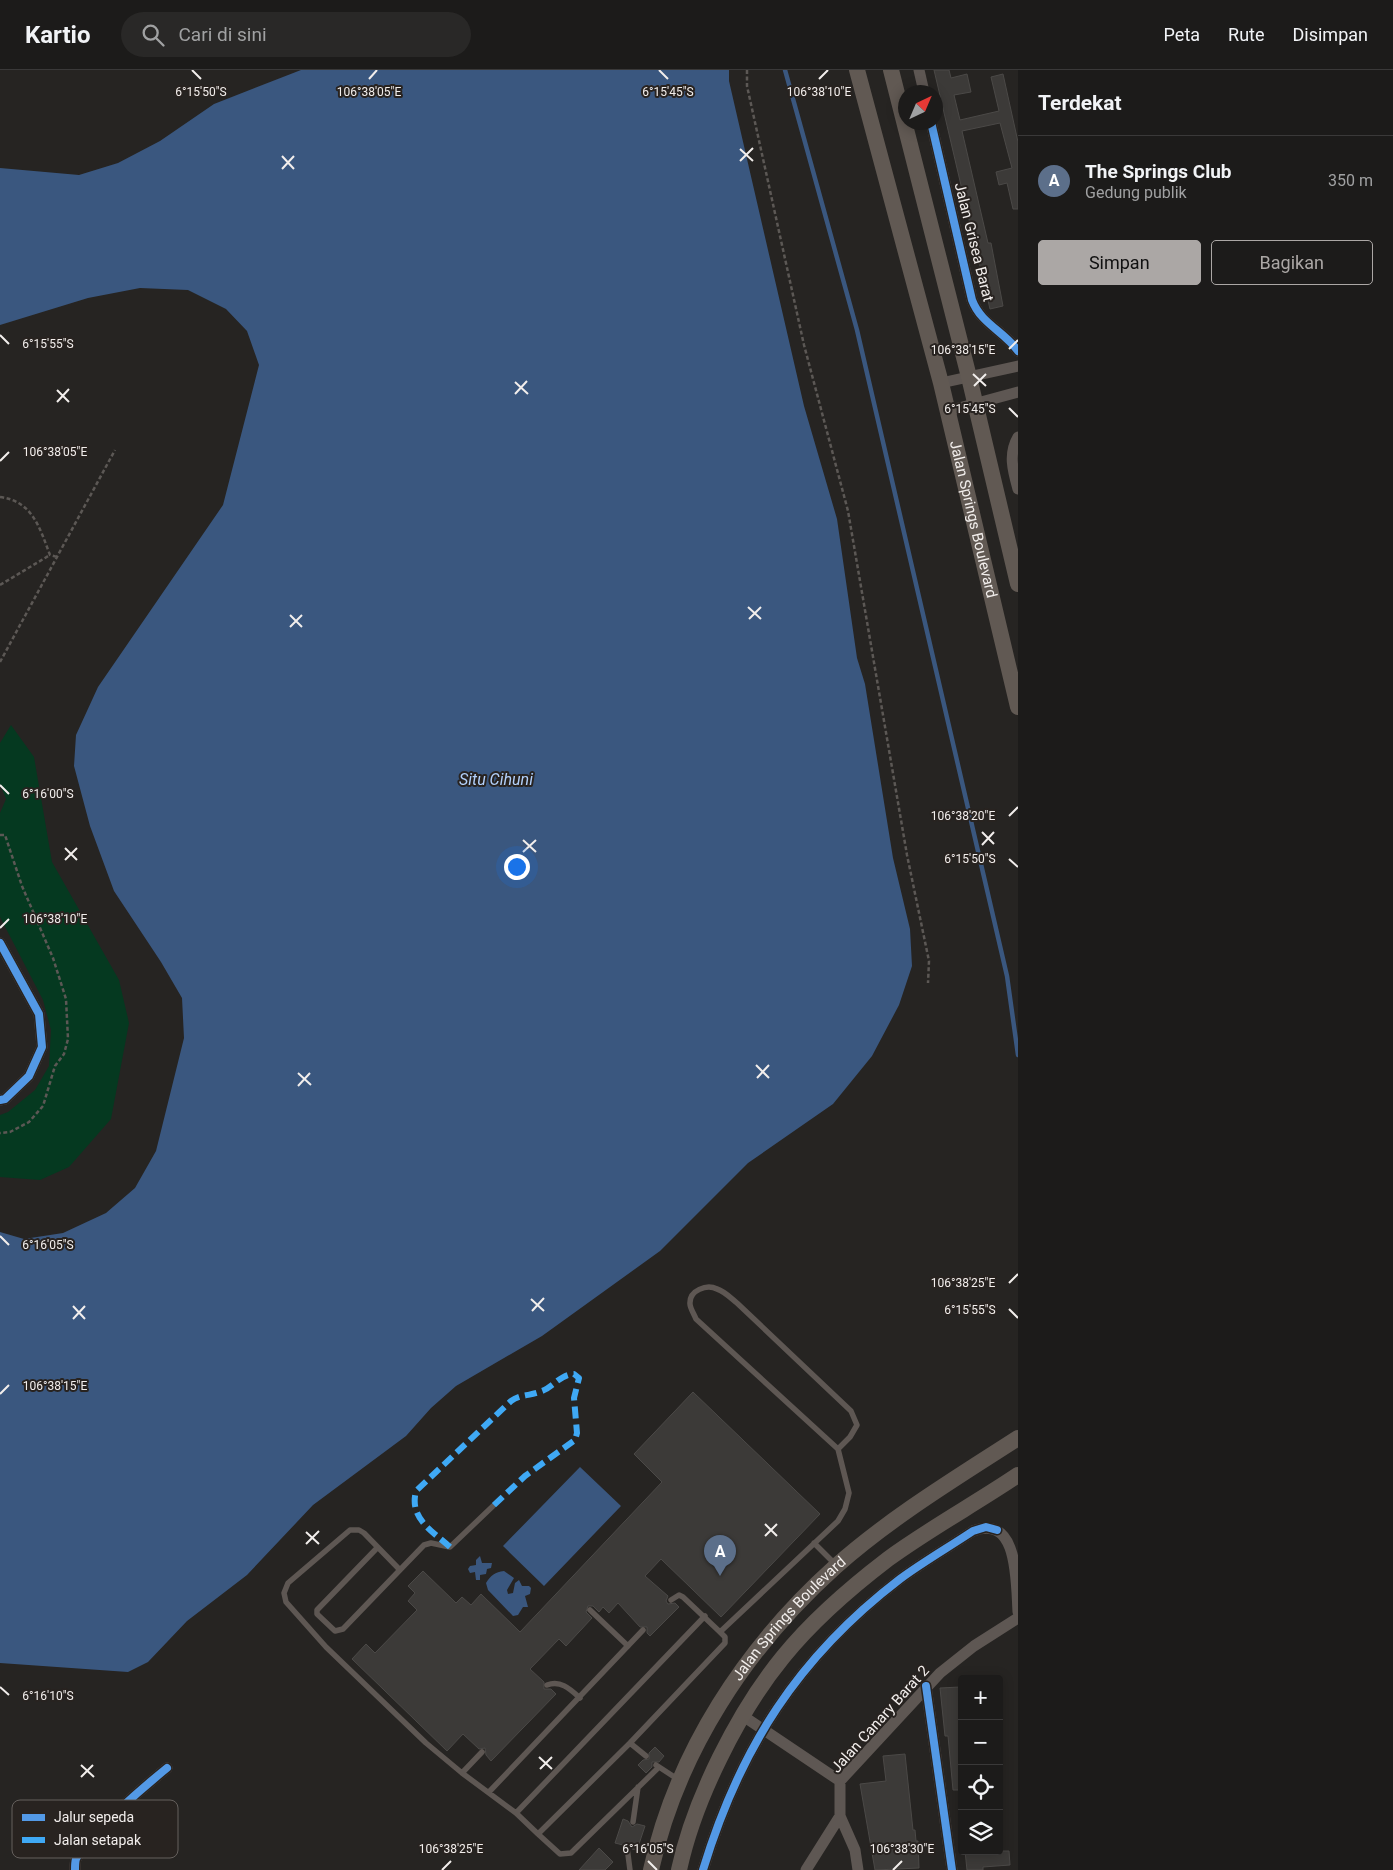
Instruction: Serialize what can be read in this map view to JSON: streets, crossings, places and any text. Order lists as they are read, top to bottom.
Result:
{
  "streets": {
    "main road": ["Jalan Springs Boulevard"],
    "street": ["Jalan Grisea Barat", "Jalan Canary Barat 2"]
  },
  "water": ["Situ Cihuni"],
  "legend": ["Jalur sepeda", "Jalan setapak"],
  "north": "top right",
  "page": {
    "header": "Kartio",
    "search": "Cari di sini",
    "nav": ["Peta", "Rute", "Disimpan"],
    "heading": "Terdekat",
    "list": [
      {
        "mark": "A",
        "name": "The Springs Club",
        "note": "Gedung publik",
        "value": "350 m"
      }
    ],
    "buttons": ["Simpan", "Bagikan"],
    "pins": "A",
    "map_buttons": ["+", "−"]
  },
  "coordinates": [
    "6°15'50\"S",
    "6°15'45\"S",
    "106°38'05\"E",
    "106°38'10\"E",
    "6°15'55\"S",
    "106°38'15\"E",
    "6°16'00\"S",
    "106°38'20\"E",
    "6°16'05\"S",
    "106°38'25\"E",
    "6°16'10\"S",
    "106°38'30\"E"
  ]
}
